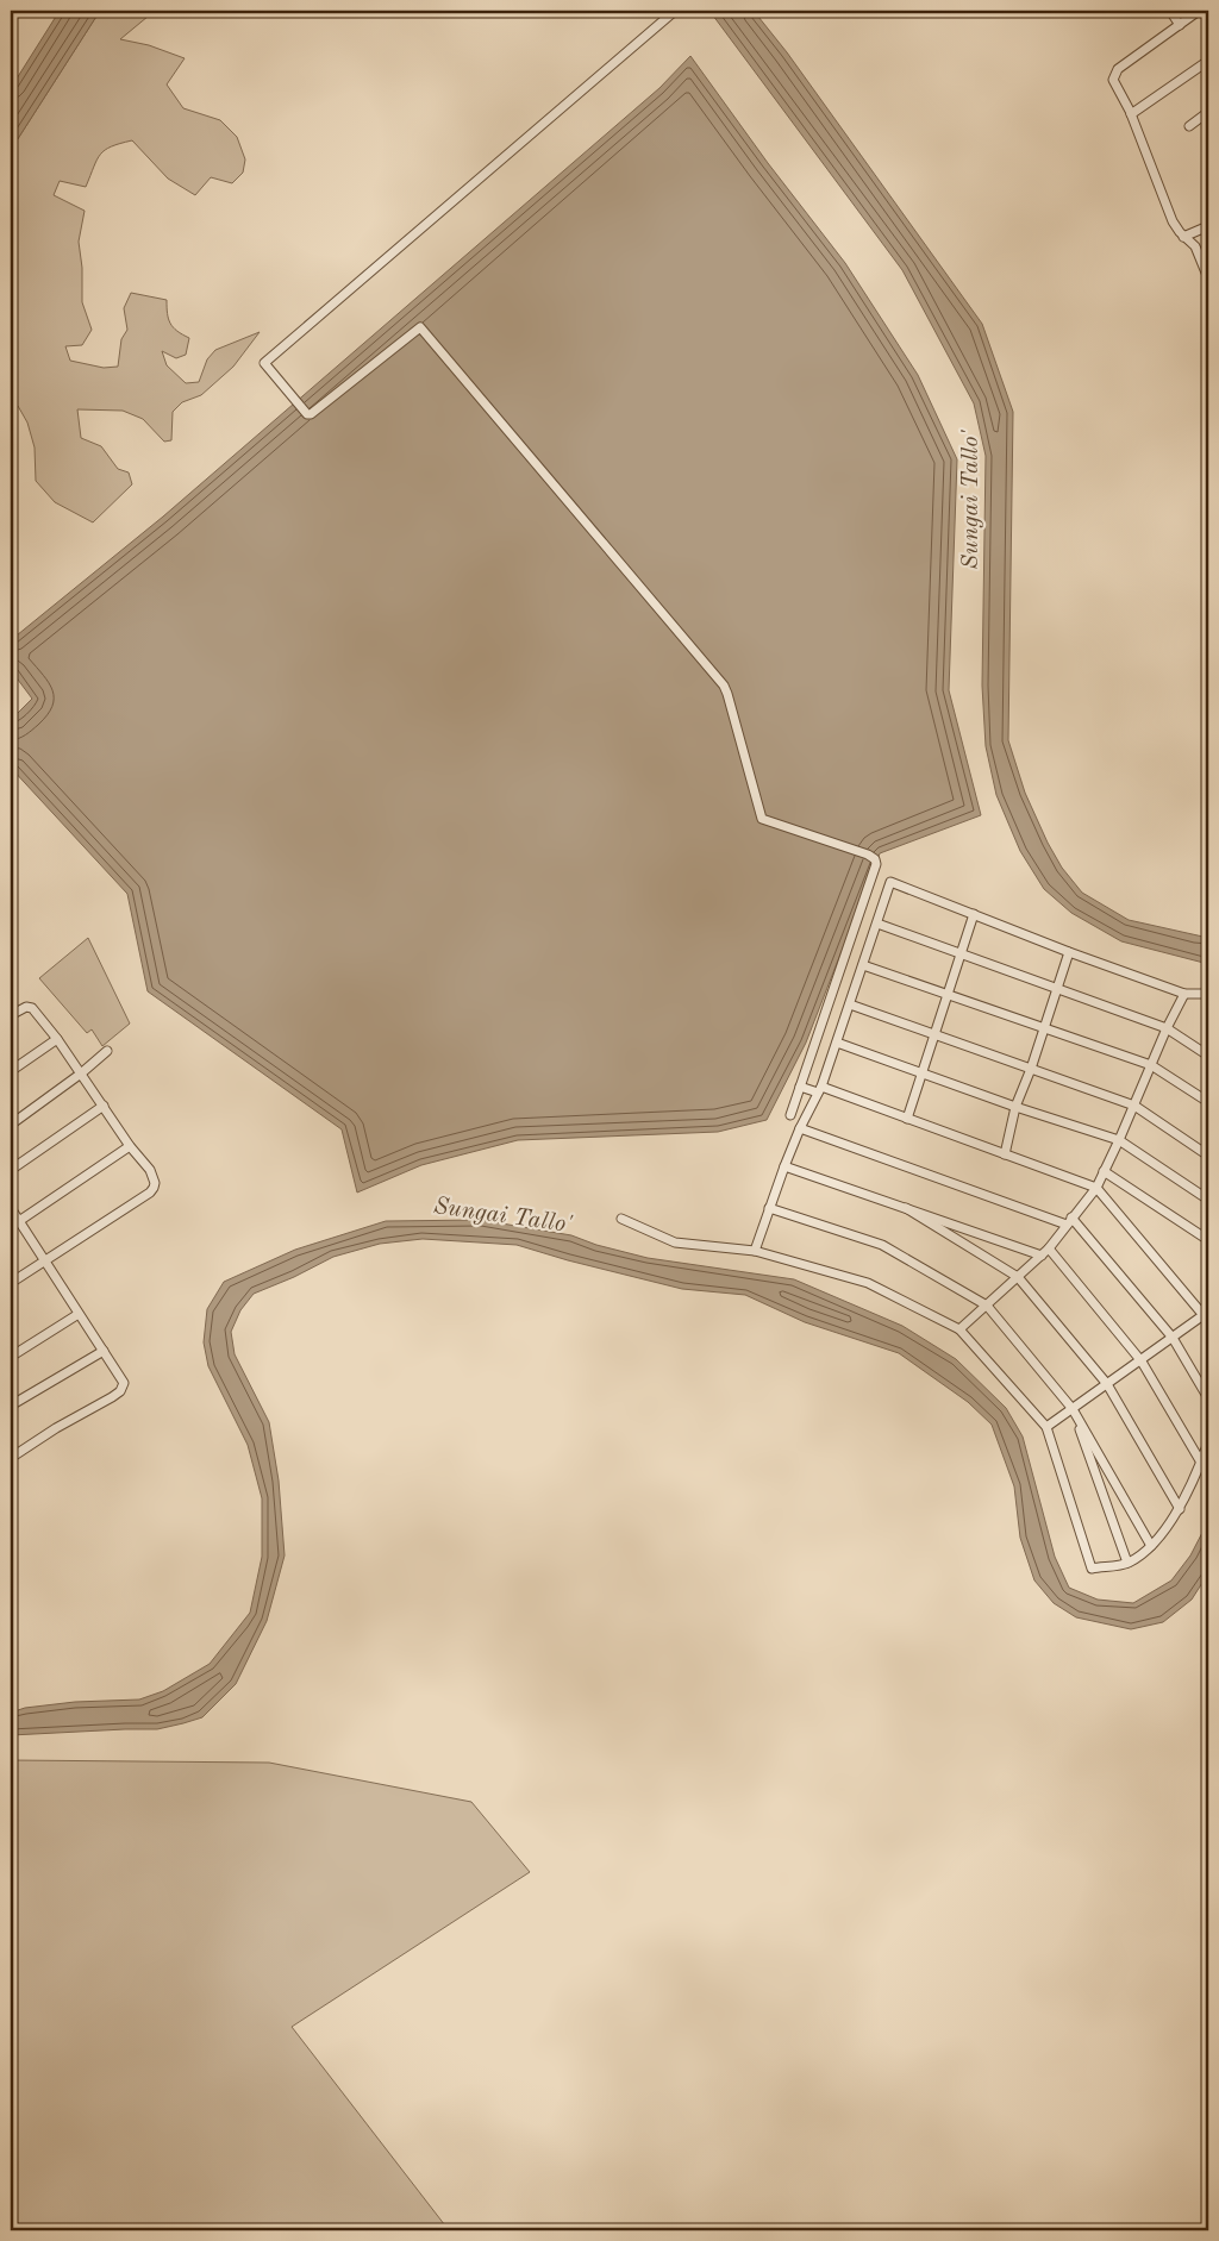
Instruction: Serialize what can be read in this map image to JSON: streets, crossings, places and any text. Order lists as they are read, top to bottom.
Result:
{
  "water": ["Sungai Tallo'"]
}
